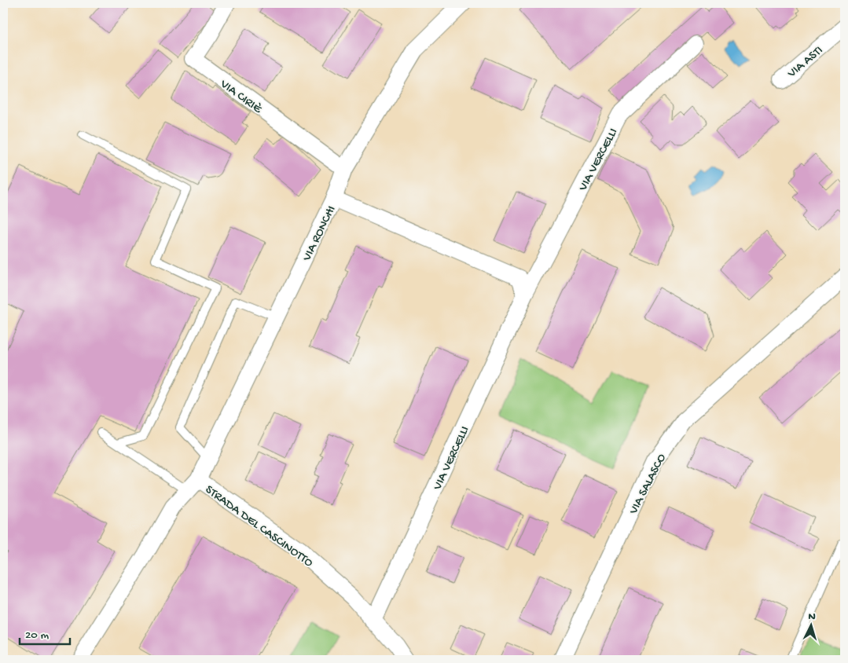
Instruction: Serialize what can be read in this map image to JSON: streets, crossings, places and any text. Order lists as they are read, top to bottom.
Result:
{
  "streets": {
    "street": [
      "VIA ASTI",
      "VIA CIRIÈ",
      "VIA VERCELLI",
      "VIA RONCHI",
      "VIA SALASCO",
      "STRADA DEL CASCINOTTO"
    ]
  },
  "crossings": [
    ["VIA CIRIÈ", "VIA RONCHI"],
    ["VIA VERCELLI", "STRADA DEL CASCINOTTO"],
    ["VIA RONCHI", "STRADA DEL CASCINOTTO"]
  ],
  "scale_bar": "20 m",
  "north": "top"
}
